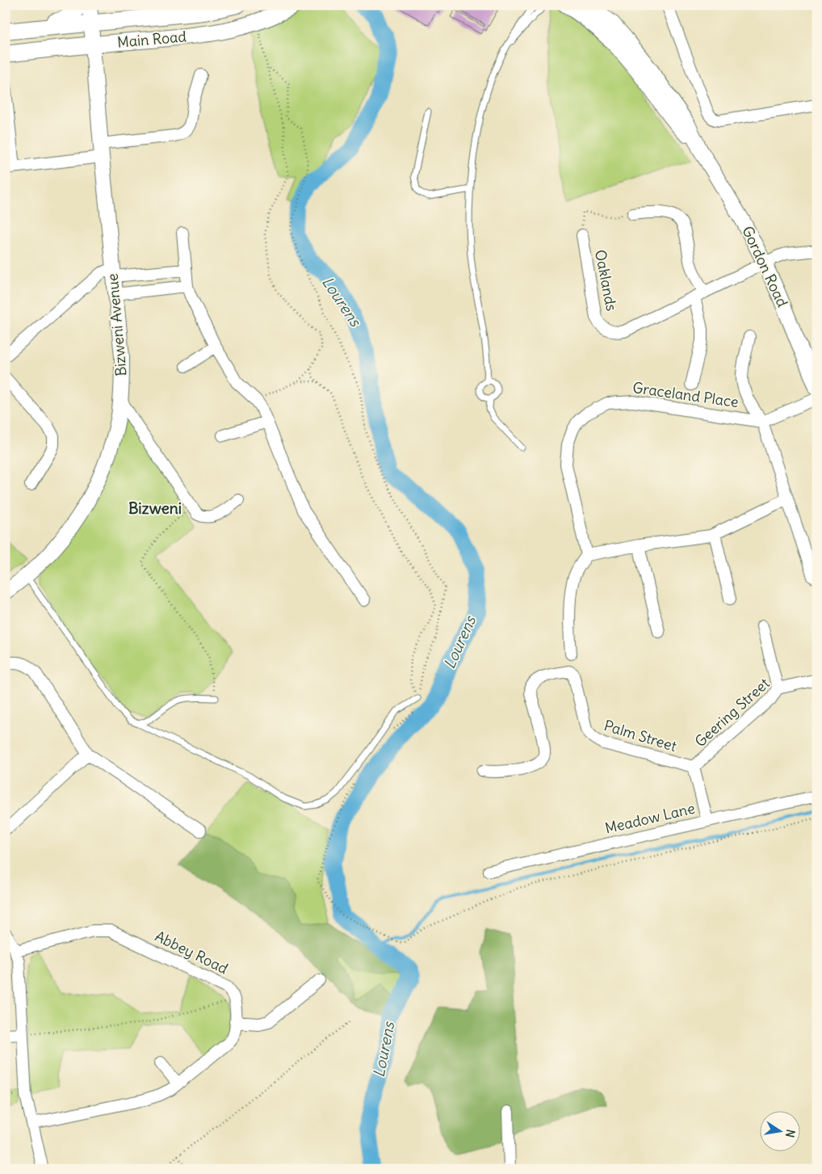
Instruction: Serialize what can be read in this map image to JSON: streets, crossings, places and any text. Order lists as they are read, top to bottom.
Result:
{
  "streets": {
    "main road": ["Main Road"],
    "street": [
      "Gordon Road",
      "Oaklands",
      "Bizweni Avenue",
      "Graceland Place",
      "Geering Street",
      "Palm Street",
      "Meadow Lane",
      "Abbey Road"
    ]
  },
  "crossings": [
    ["Main Road", "Bizweni Avenue"],
    ["Gordon Road", "Oaklands"],
    ["Geering Street", "Palm Street"]
  ],
  "districts": ["Bizweni"],
  "water": ["Lourens"],
  "north": "right"
}
